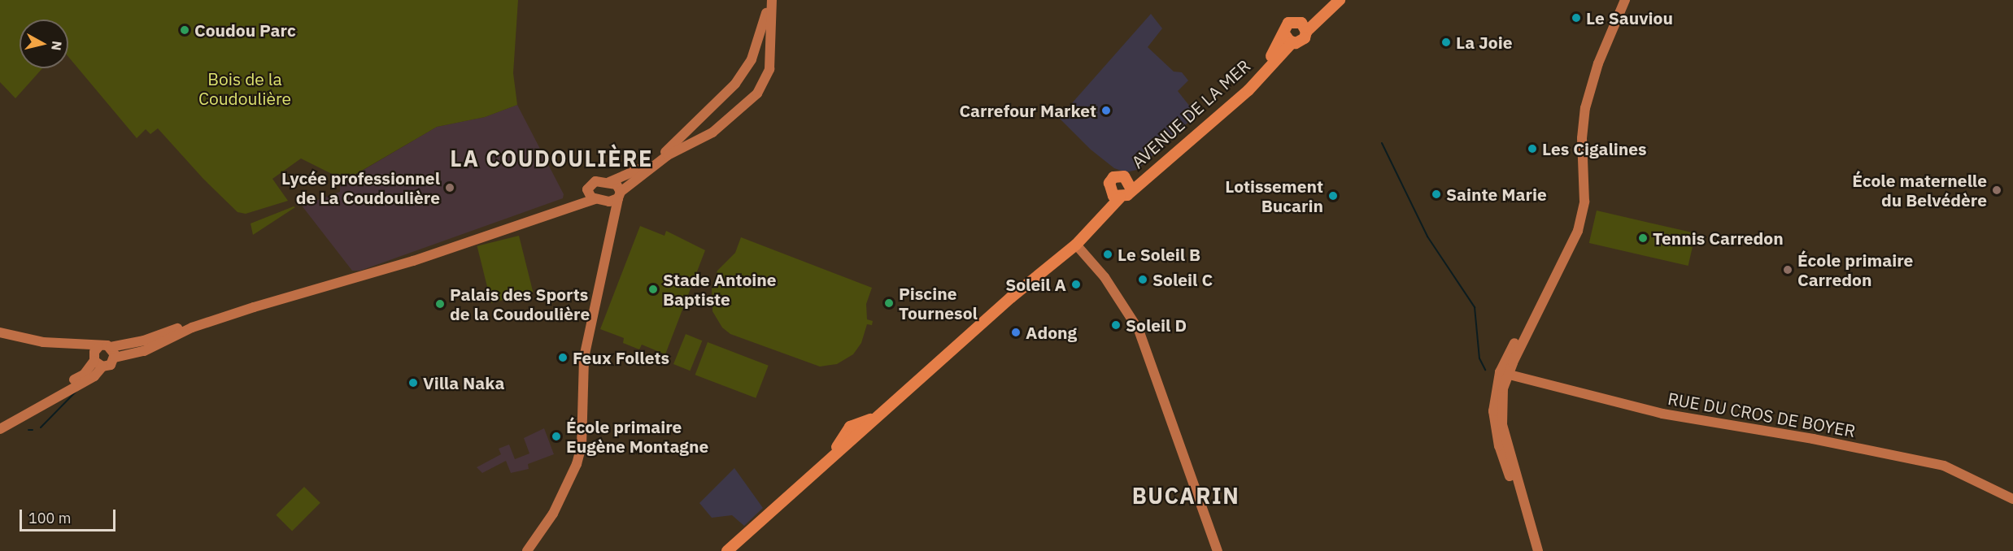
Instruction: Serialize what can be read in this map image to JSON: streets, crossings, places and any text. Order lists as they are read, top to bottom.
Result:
{
  "streets": {
    "main road": ["AVENUE DE LA MER"],
    "street": ["RUE DU CROS DE BOYER"]
  },
  "districts": ["LA COUDOULIÈRE", "BUCARIN"],
  "parks": ["Bois de la Coudoulière"],
  "places": [
    "Le Sauviou",
    "Coudou Parc",
    "La Joie",
    "Carrefour Market",
    "Les Cigalines",
    "Lycée professionnel de La Coudoulière",
    "École maternelle du Belvédère",
    "Sainte Marie",
    "Lotissement Bucarin",
    "Tennis Carredon",
    "Le Soleil B",
    "École primaire Carredon",
    "Soleil C",
    "Soleil A",
    "Stade Antoine Baptiste",
    "Piscine Tournesol",
    "Palais des Sports de la Coudoulière",
    "Soleil D",
    "Adong",
    "Feux Follets",
    "Villa Naka",
    "École primaire Eugène Montagne"
  ],
  "scale_bar": "100 m",
  "north": "right"
}
